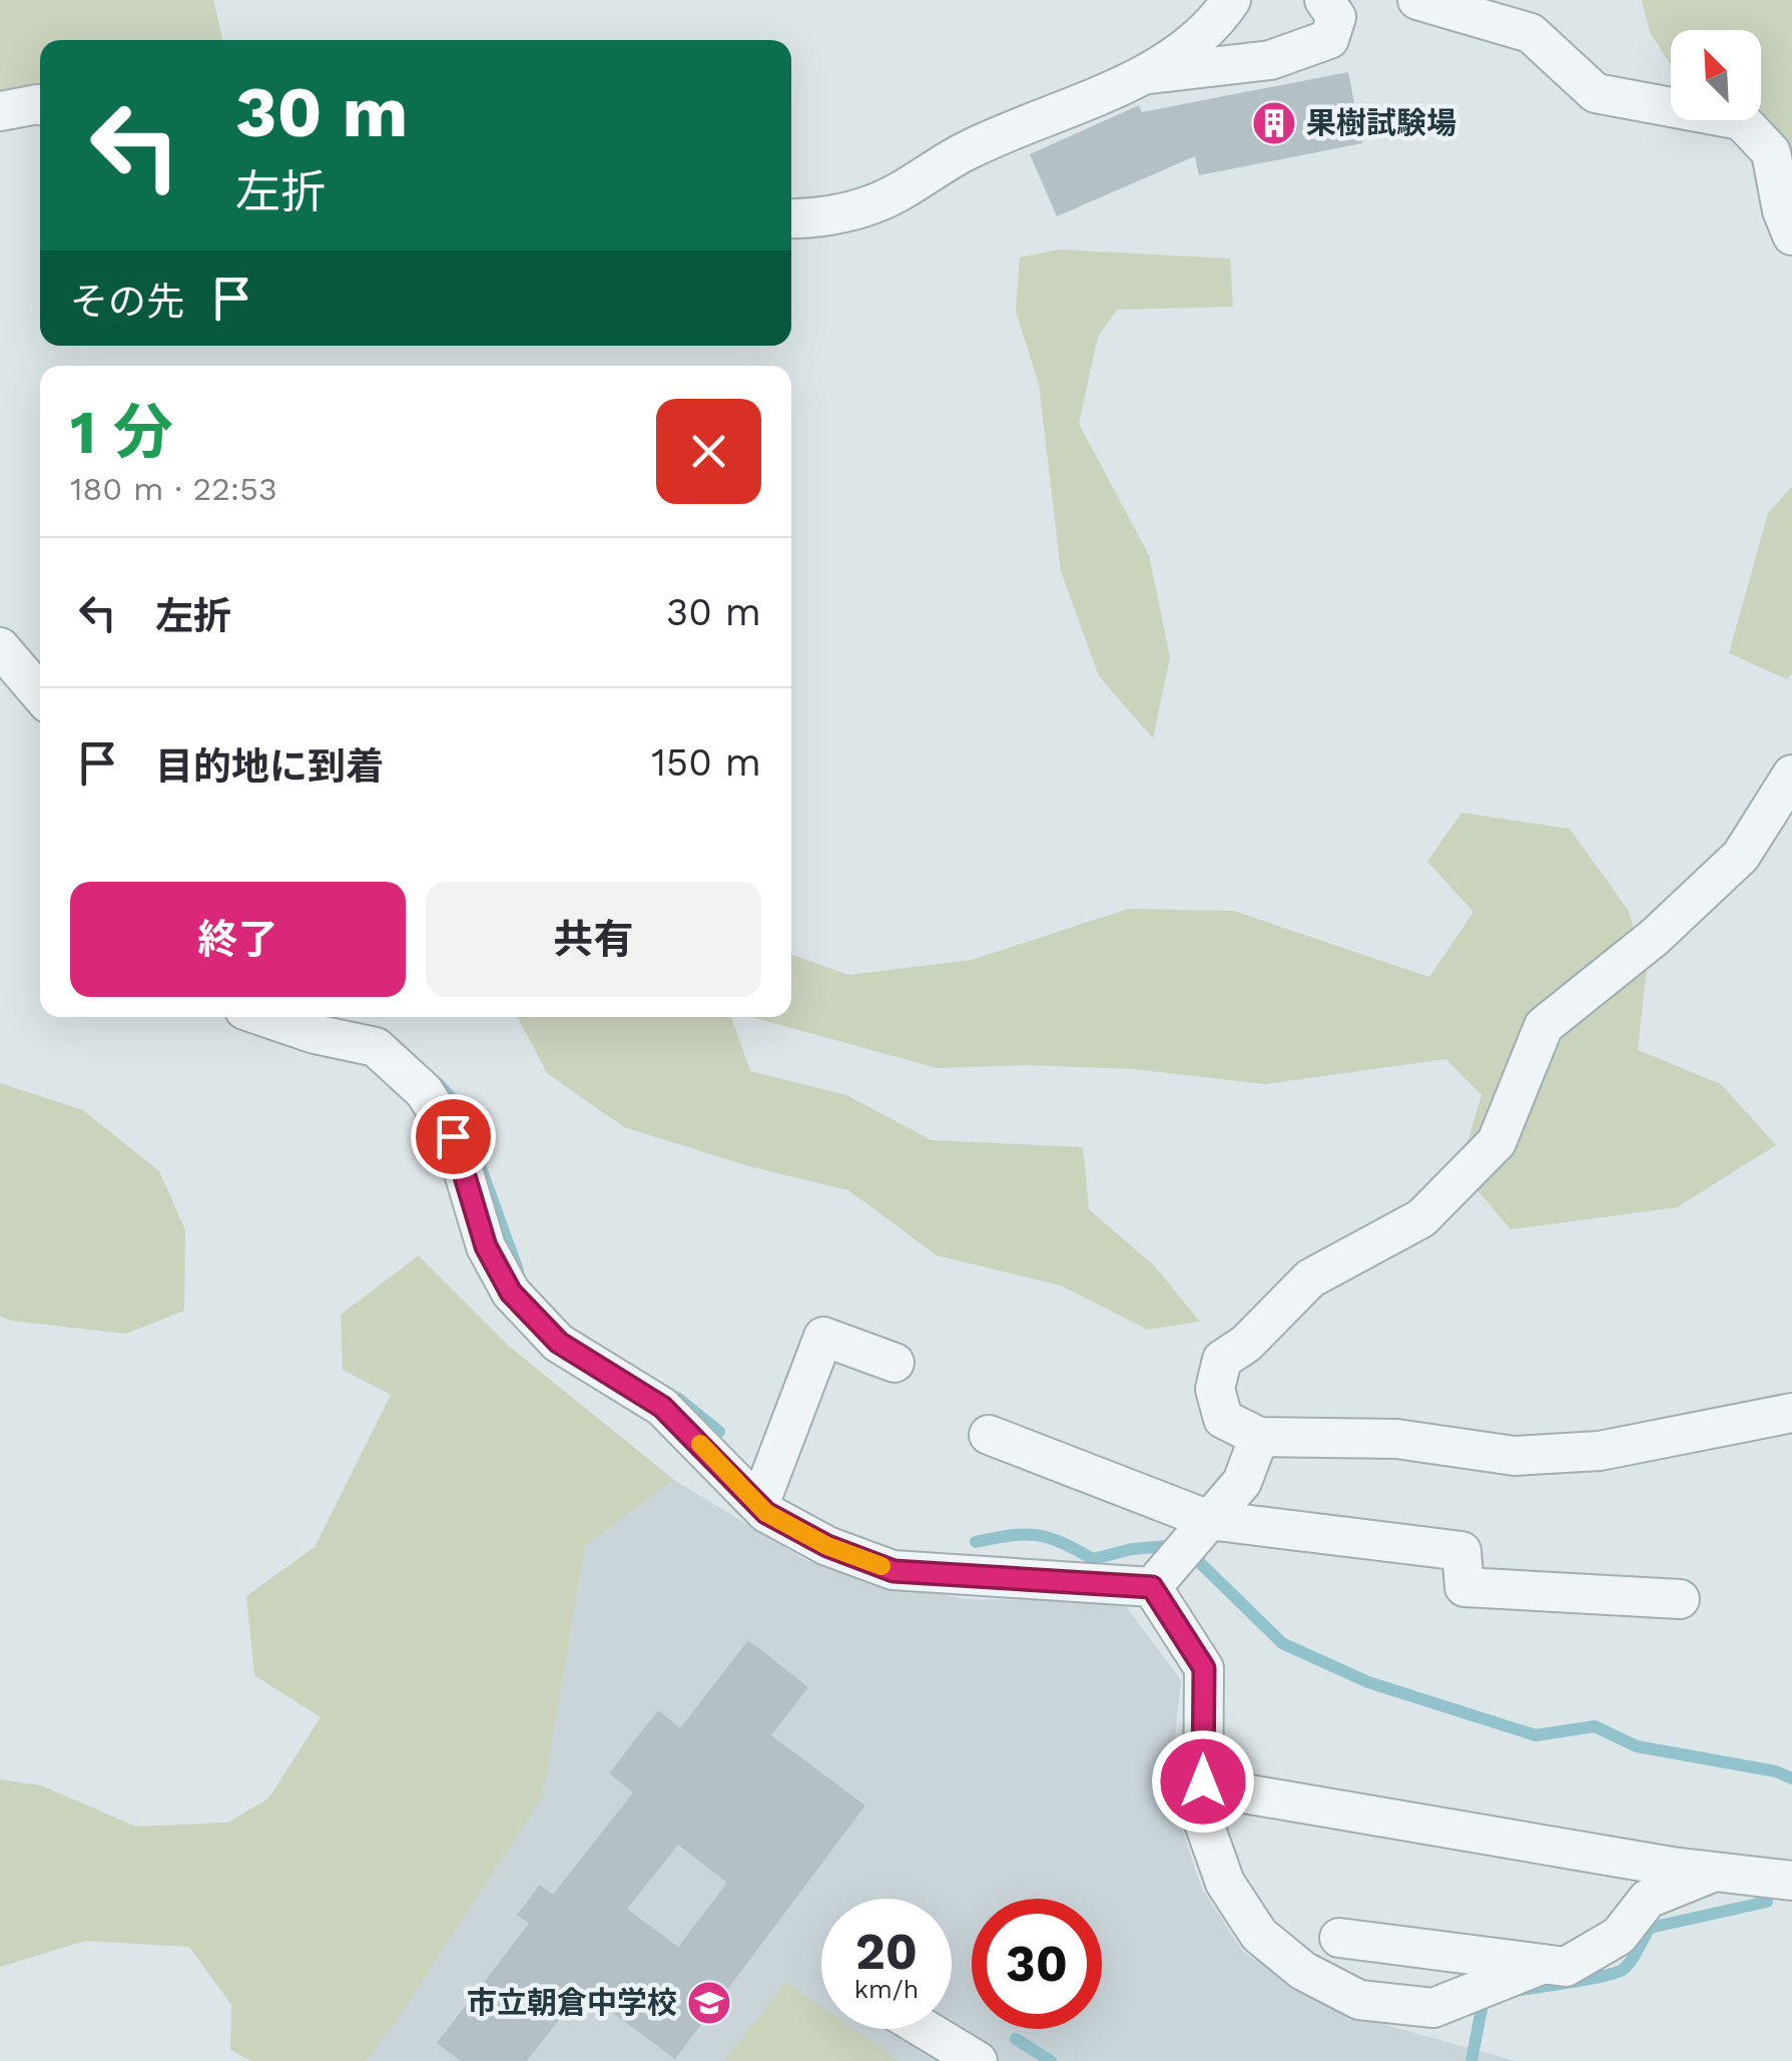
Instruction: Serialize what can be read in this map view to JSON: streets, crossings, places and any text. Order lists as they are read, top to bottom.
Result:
{
  "places": {
    "building": ["果樹試験場"],
    "school or university": ["市立朝倉中学校"]
  },
  "north": "top left",
  "page": {
    "turn": ["30 m", "左折"],
    "then": "その先",
    "heading": ["1 分", "180 m · 22:53"],
    "list": [
      {
        "name": "左折",
        "value": "30 m"
      },
      {
        "name": "目的地に到着",
        "value": "150 m"
      }
    ],
    "buttons": ["終了", "共有"],
    "speed": "20 km/h",
    "limit": "30"
  }
}
